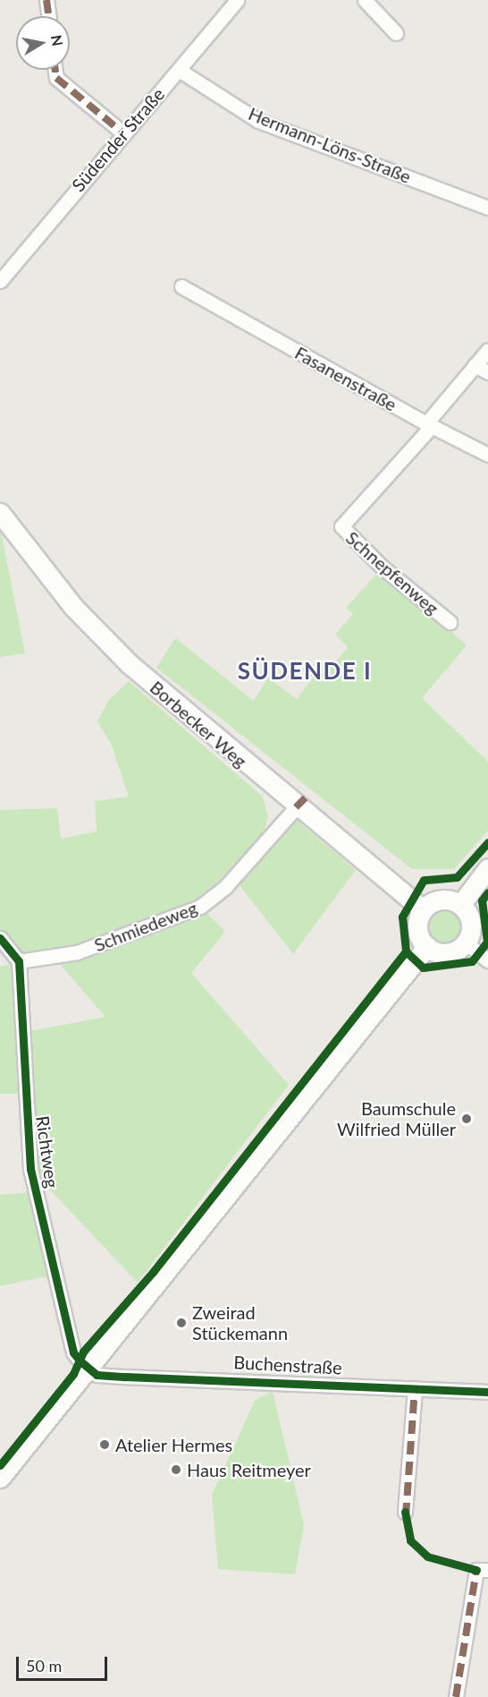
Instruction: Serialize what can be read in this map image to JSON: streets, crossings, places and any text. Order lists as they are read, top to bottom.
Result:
{
  "streets": {
    "street": [
      "Südender Straße",
      "Hermann-Löns-Straße",
      "Fasanenstraße",
      "Schnepfenweg",
      "Borbecker Weg",
      "Schmiedeweg",
      "Richtweg",
      "Buchenstraße"
    ]
  },
  "crossings": [
    ["Südender Straße", "Hermann-Löns-Straße"],
    ["Fasanenstraße", "Schnepfenweg"],
    ["Borbecker Weg", "Schmiedeweg"],
    ["Schmiedeweg", "Richtweg"],
    ["Richtweg", "Buchenstraße"]
  ],
  "districts": ["SÜDENDE I"],
  "places": [
    "Baumschule Wilfried Müller",
    "Zweirad Stückemann",
    "Atelier Hermes",
    "Haus Reitmeyer"
  ],
  "scale_bar": "50 m",
  "north": "right"
}
